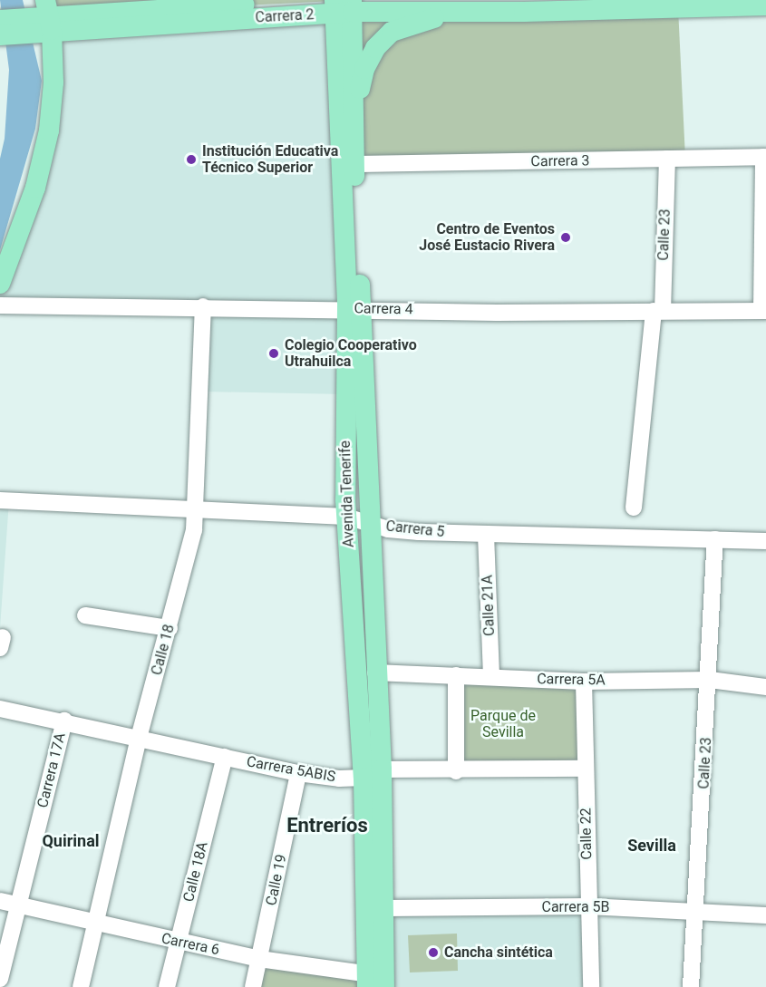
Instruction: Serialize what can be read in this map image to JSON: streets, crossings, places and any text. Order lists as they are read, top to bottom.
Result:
{
  "streets": {
    "main road": ["Carrera 2", "Avenida Tenerife"],
    "street": [
      "Carrera 3",
      "Calle 23",
      "Carrera 4",
      "Carrera 5",
      "Calle 21A",
      "Calle 18",
      "Carrera 5A",
      "Carrera 5ABIS",
      "Carrera 17A",
      "Calle 22",
      "Calle 18A",
      "Calle 19",
      "Carrera 5B",
      "Carrera 6"
    ]
  },
  "crossings": [
    ["Carrera 2", "Avenida Tenerife"],
    ["Carrera 3", "Calle 23"],
    ["Carrera 3", "Avenida Tenerife"],
    ["Calle 23", "Carrera 4"],
    ["Calle 23", "Carrera 5"],
    ["Calle 23", "Carrera 5A"],
    ["Calle 23", "Carrera 5B"],
    ["Carrera 4", "Avenida Tenerife"],
    ["Carrera 4", "Calle 18"],
    ["Avenida Tenerife", "Carrera 5"],
    ["Avenida Tenerife", "Carrera 5A"],
    ["Avenida Tenerife", "Carrera 5ABIS"],
    ["Avenida Tenerife", "Carrera 5B"],
    ["Avenida Tenerife", "Carrera 6"],
    ["Carrera 5", "Calle 21A"],
    ["Carrera 5", "Calle 18"],
    ["Calle 21A", "Carrera 5A"],
    ["Calle 18", "Carrera 5ABIS"],
    ["Calle 18", "Carrera 6"],
    ["Carrera 5A", "Calle 22"],
    ["Carrera 5ABIS", "Carrera 17A"],
    ["Carrera 5ABIS", "Calle 22"],
    ["Carrera 5ABIS", "Calle 18A"],
    ["Carrera 5ABIS", "Calle 19"],
    ["Carrera 17A", "Carrera 6"],
    ["Calle 22", "Carrera 5B"],
    ["Calle 18A", "Carrera 6"],
    ["Calle 19", "Carrera 6"]
  ],
  "districts": ["Entreríos", "Quirinal", "Sevilla"],
  "parks": ["Parque de Sevilla"],
  "places": [
    "Institución Educativa Técnico Superior",
    "Centro de Eventos José Eustacio Rivera",
    "Colegio Cooperativo Utrahuilca",
    "Cancha sintética"
  ]
}
